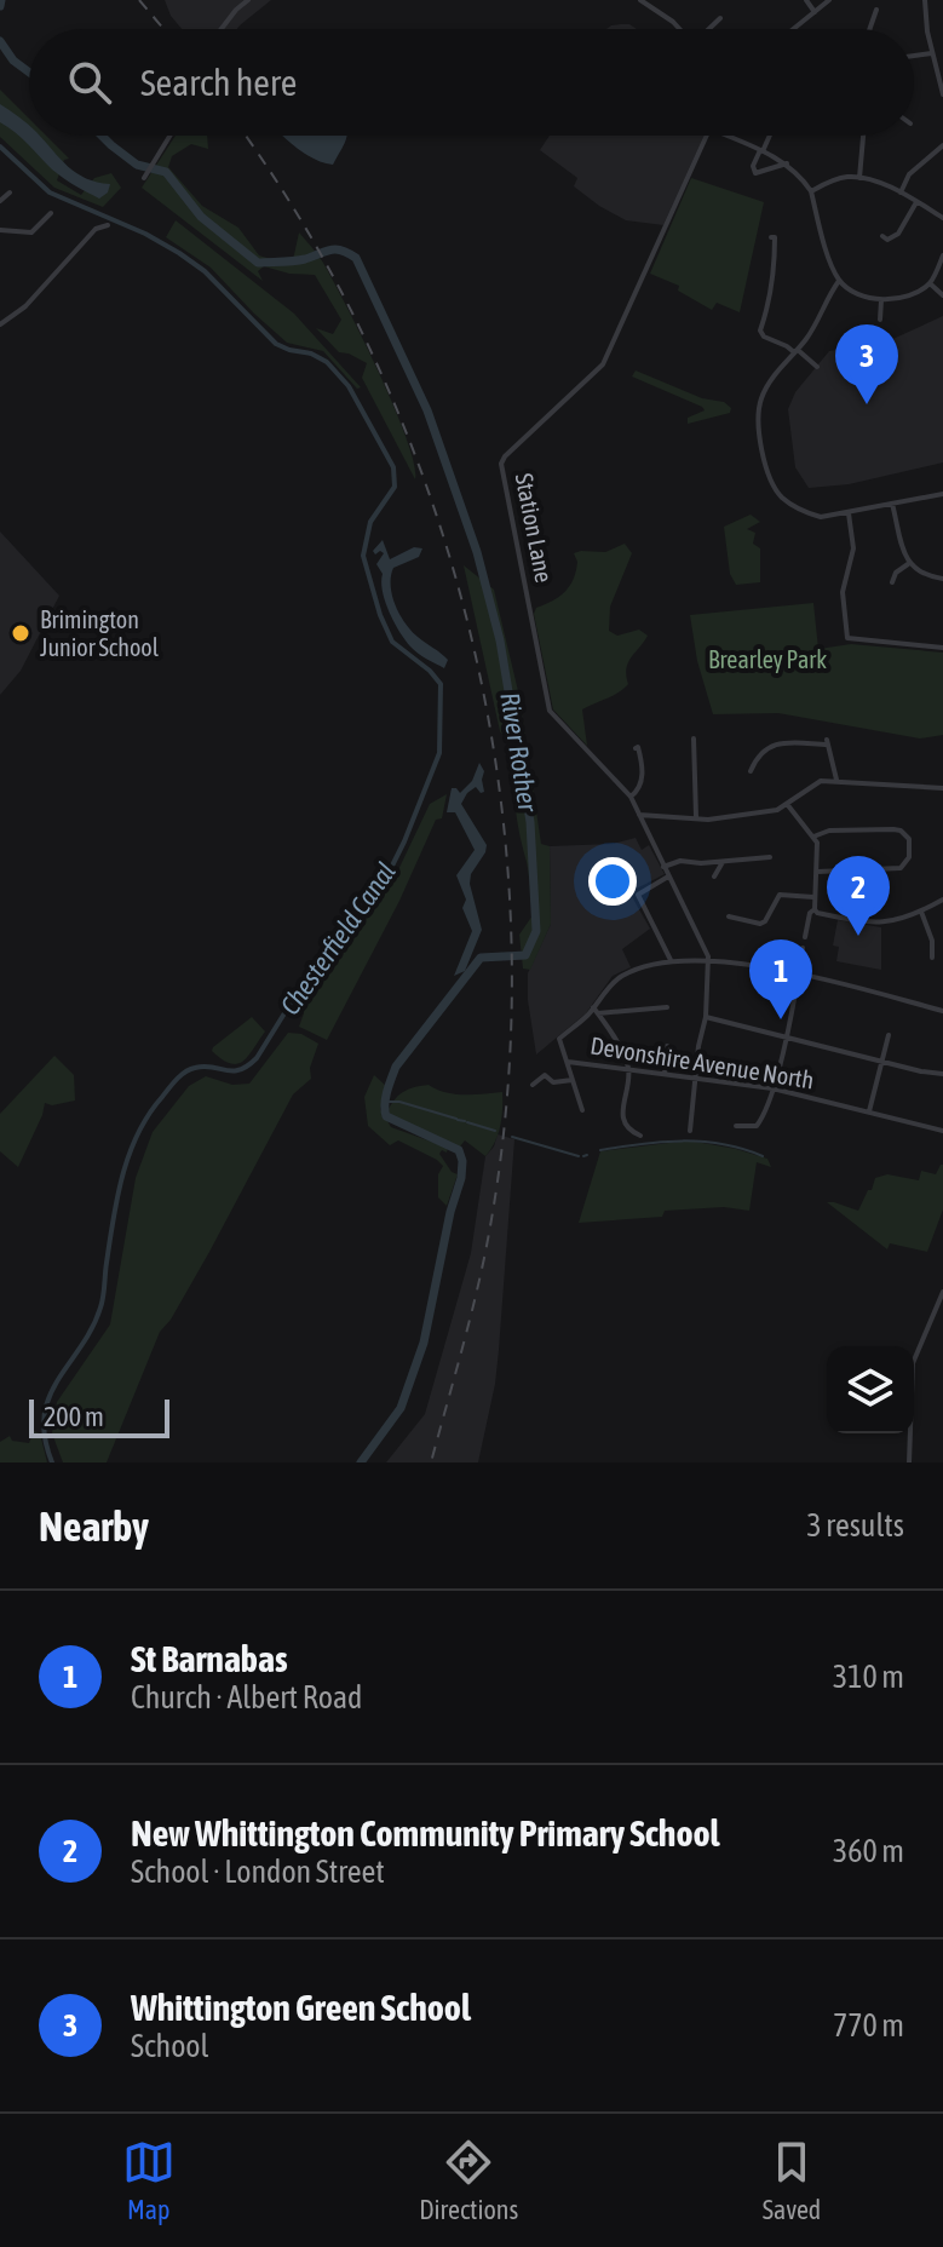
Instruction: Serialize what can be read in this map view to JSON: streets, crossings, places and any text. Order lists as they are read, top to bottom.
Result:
{
  "streets": {
    "street": ["Station Lane", "Devonshire Avenue North"]
  },
  "water": ["River Rother", "Chesterfield Canal"],
  "parks": ["Brearley Park"],
  "places": ["Brimington Junior School"],
  "scale_bar": "200 m",
  "page": {
    "search": "Search here",
    "pins": ["3", "2", "1"],
    "scale": "200 m",
    "heading": ["Nearby", "3 results"],
    "list": [
      {
        "mark": "1",
        "name": "St Barnabas",
        "note": "Church · Albert Road",
        "value": "310 m"
      },
      {
        "mark": "2",
        "name": "New Whittington Community Primary School",
        "note": "School · London Street",
        "value": "360 m"
      },
      {
        "mark": "3",
        "name": "Whittington Green School",
        "note": "School",
        "value": "770 m"
      }
    ],
    "nav": ["Map", "Directions", "Saved"]
  }
}
